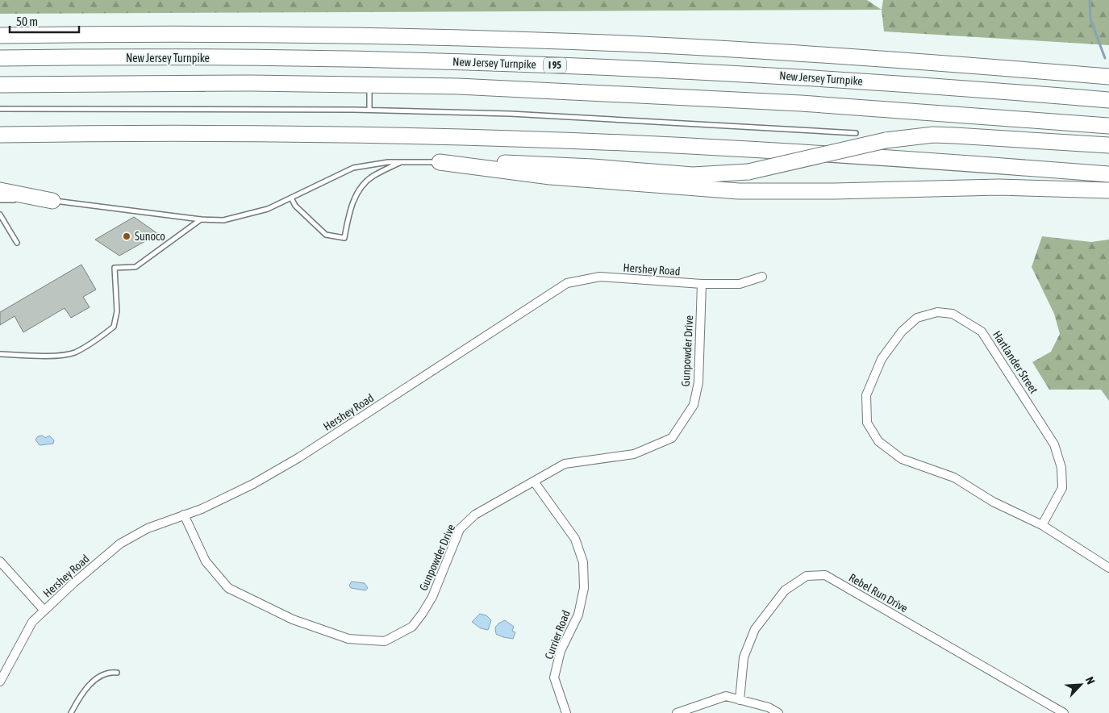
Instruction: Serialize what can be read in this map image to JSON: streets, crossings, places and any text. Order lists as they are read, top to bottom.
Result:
{
  "streets": {
    "highway": ["New Jersey Turnpike", "I 95"],
    "street": [
      "Hershey Road",
      "Gunpowder Drive",
      "Hartlander Street",
      "Rebel Run Drive",
      "Currier Road"
    ]
  },
  "crossings": [
    ["Hershey Road", "Gunpowder Drive"],
    ["Gunpowder Drive", "Currier Road"]
  ],
  "places": ["Sunoco"],
  "scale_bar": "50 m",
  "north": "top right"
}
